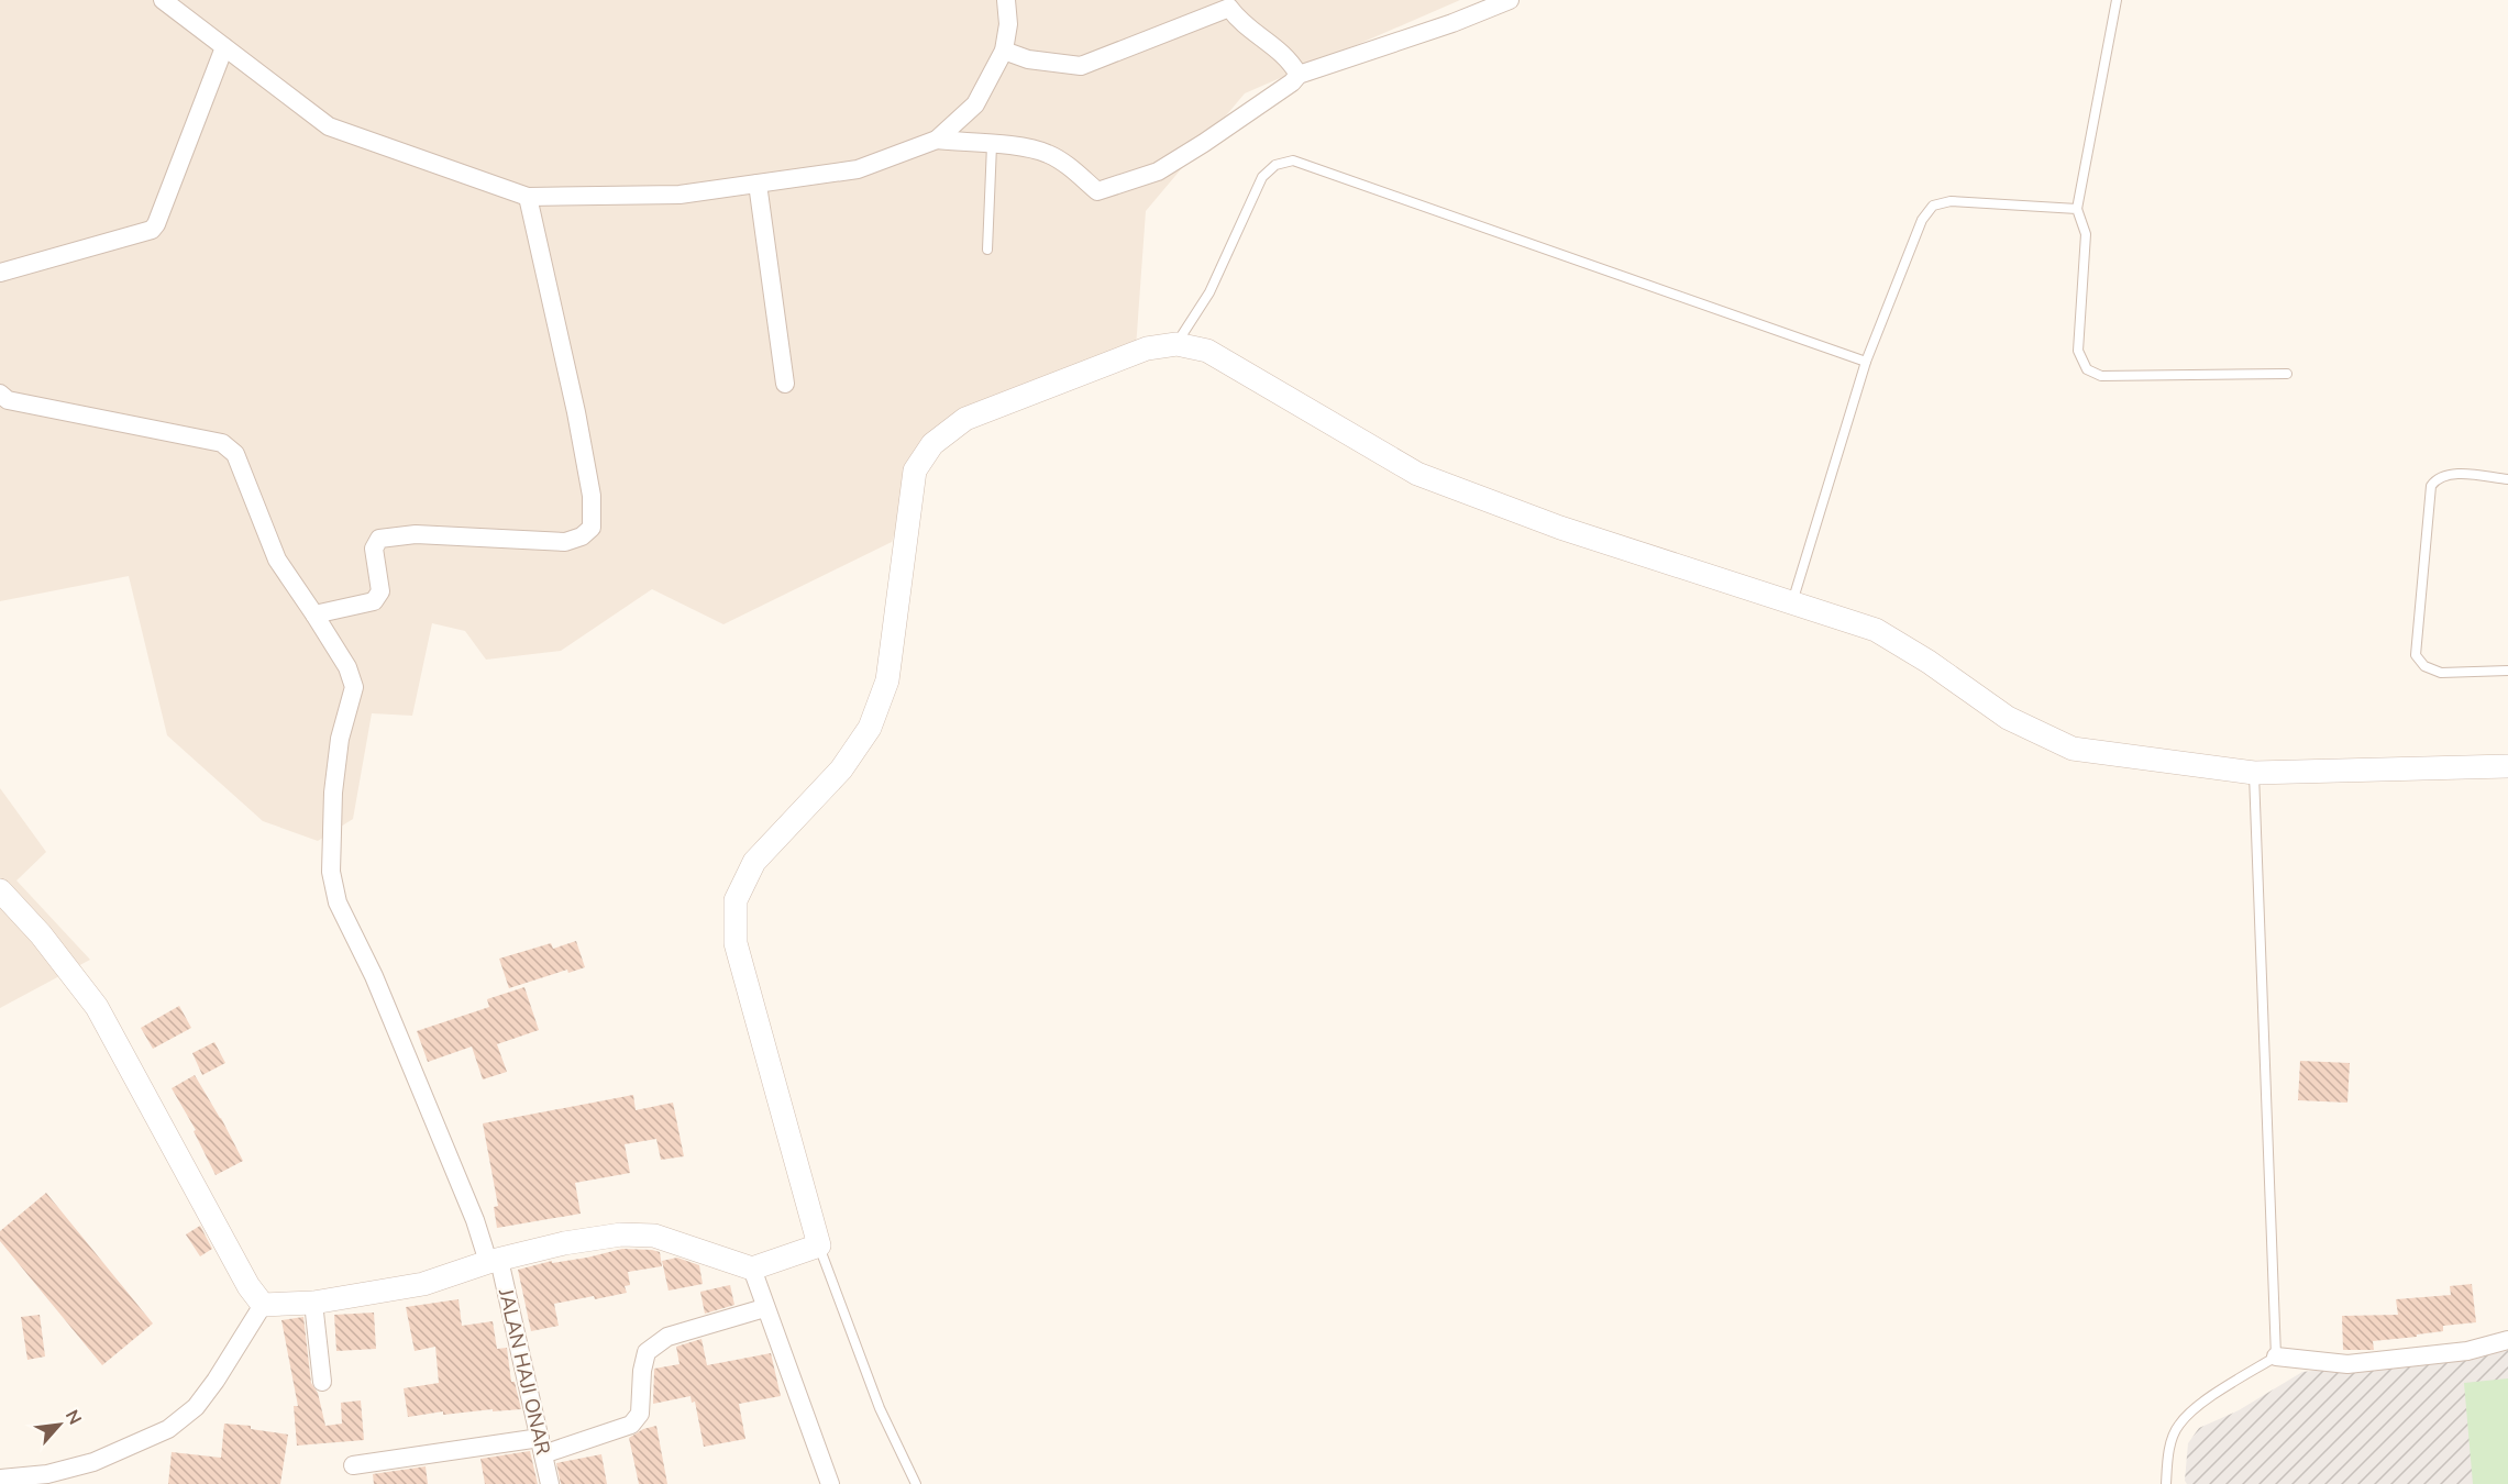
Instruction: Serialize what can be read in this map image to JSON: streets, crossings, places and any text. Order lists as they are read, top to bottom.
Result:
{
  "streets": {
    "street": ["JALAN HAJI ONAR"]
  },
  "north": "top right"
}
